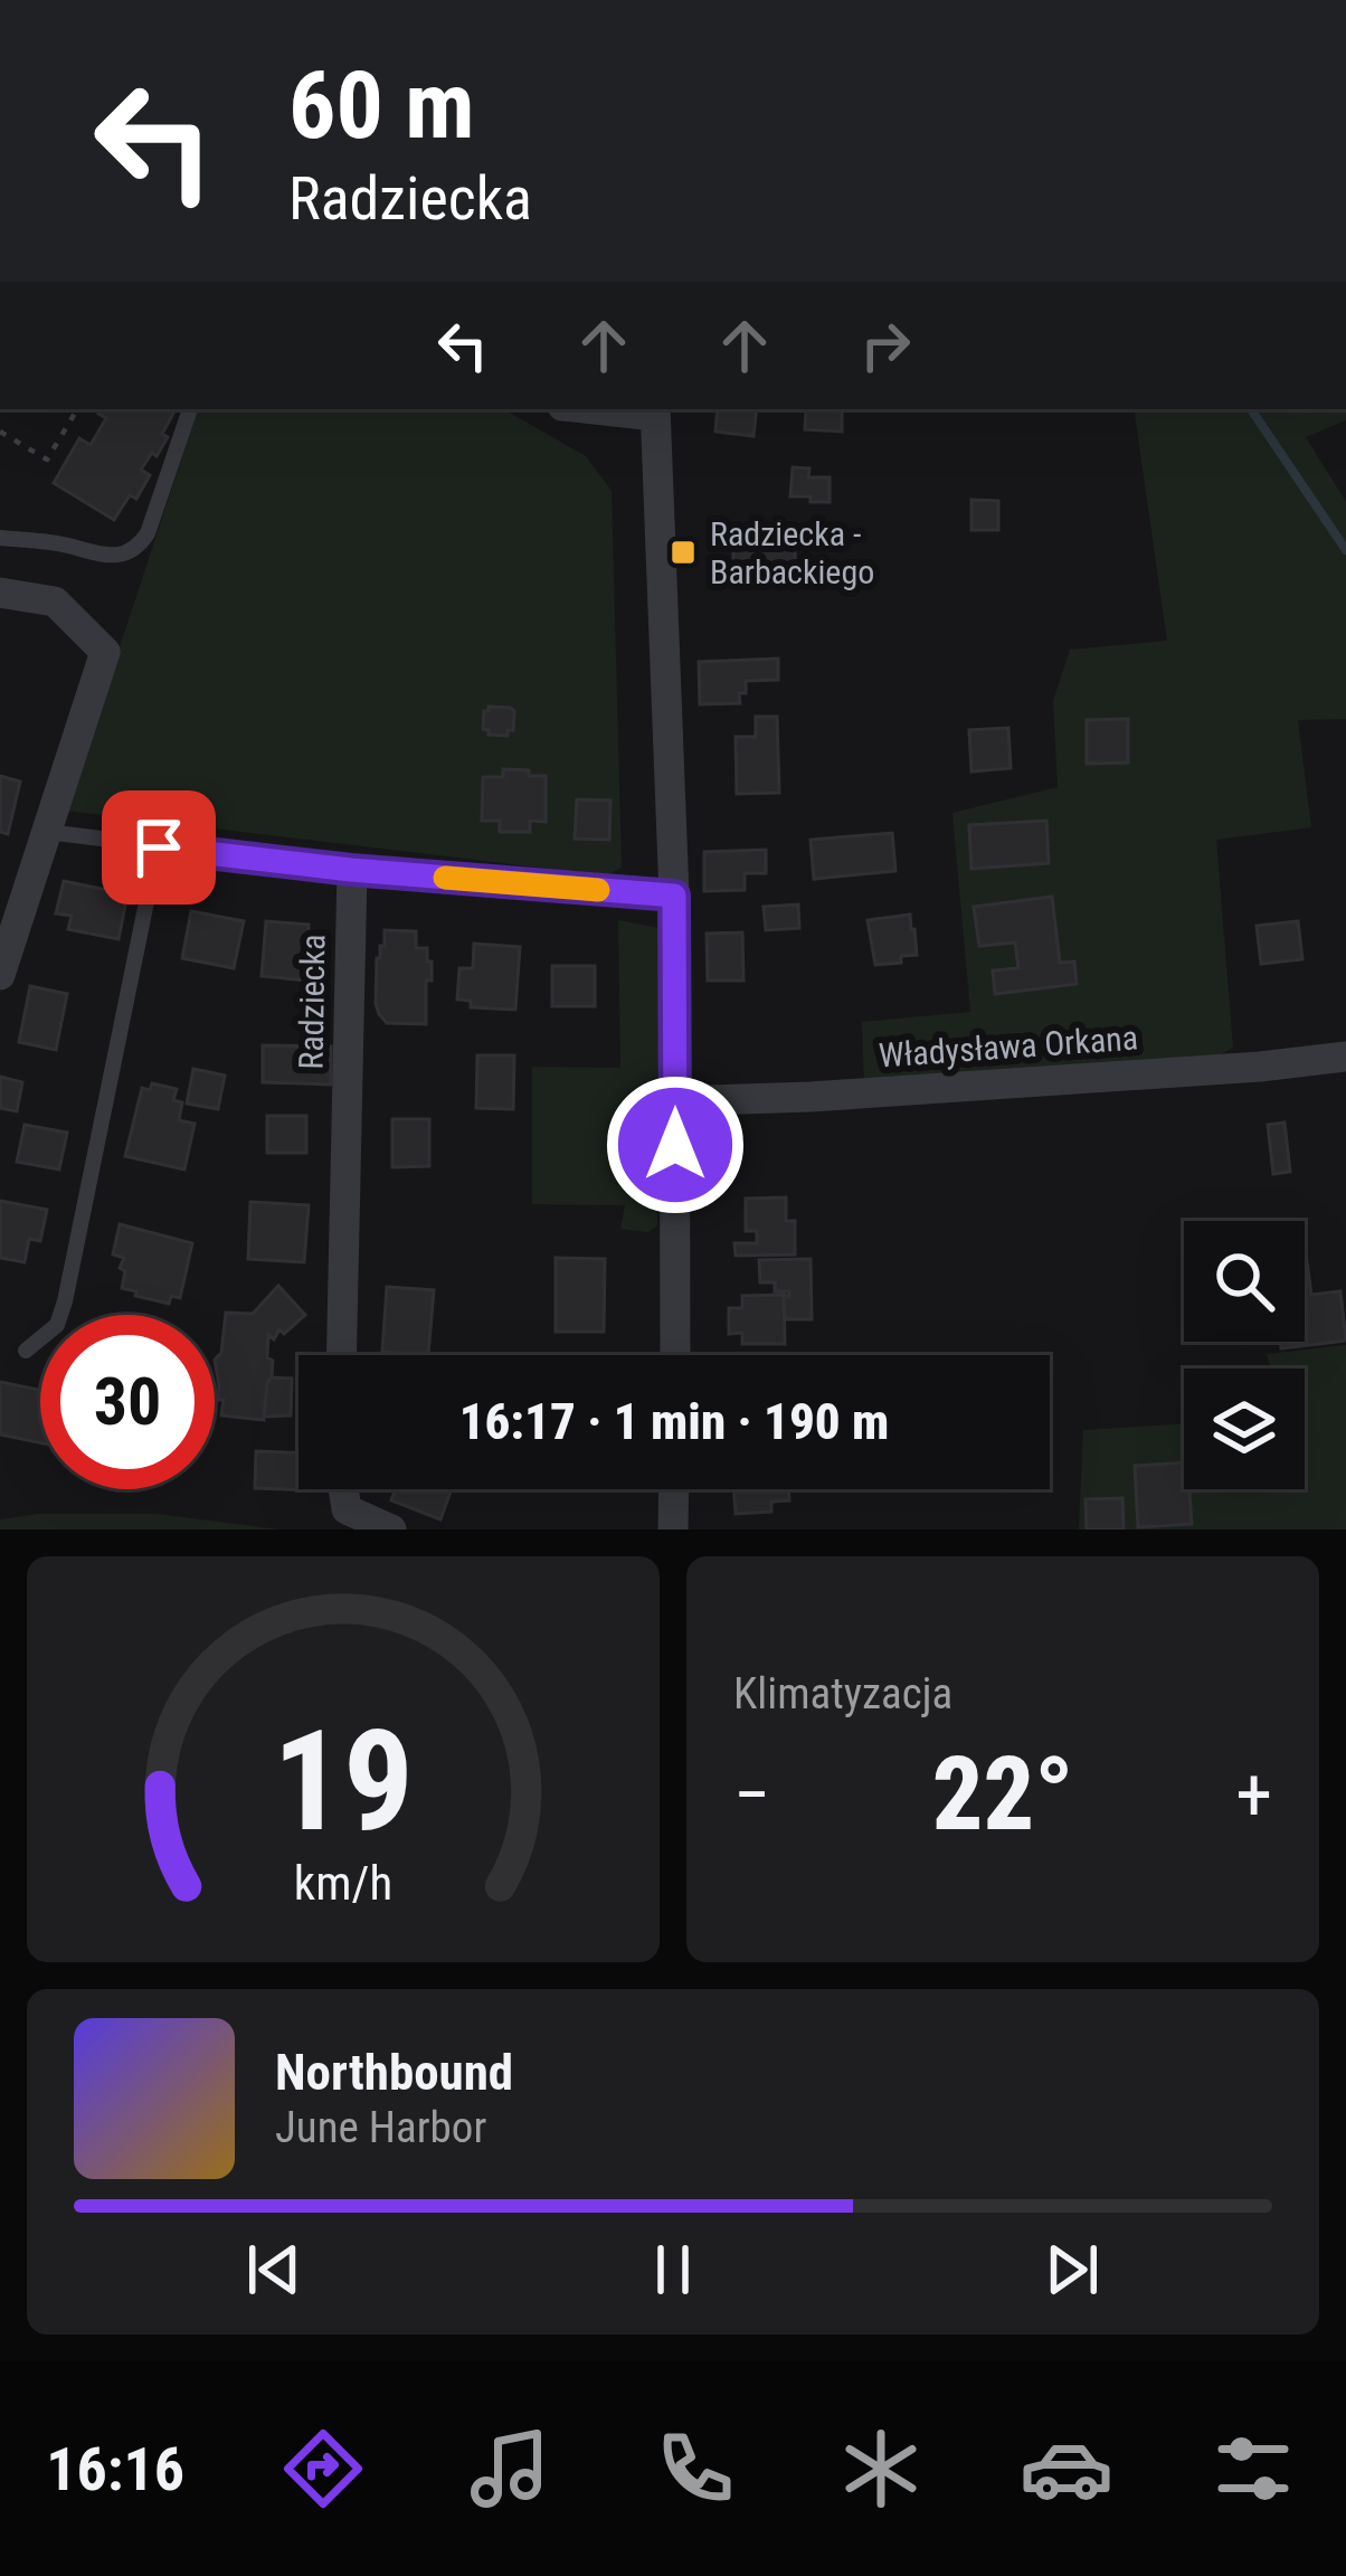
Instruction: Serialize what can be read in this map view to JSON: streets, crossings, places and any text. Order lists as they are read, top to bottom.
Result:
{
  "streets": {
    "street": ["Radziecka", "Władysława Orkana"]
  },
  "places": {
    "transit": ["Radziecka - Barbackiego"]
  },
  "page": {
    "turn": ["60 m", "Radziecka"],
    "limit": "30",
    "trip": "16:17 · 1 min · 190 m",
    "tile": "Klimatyzacja",
    "heat": ["−", "22°", "+"],
    "song": ["Northbound", "June Harbor"],
    "tabs": "16:16",
    "gauge": ["19", "km/h"]
  }
}
